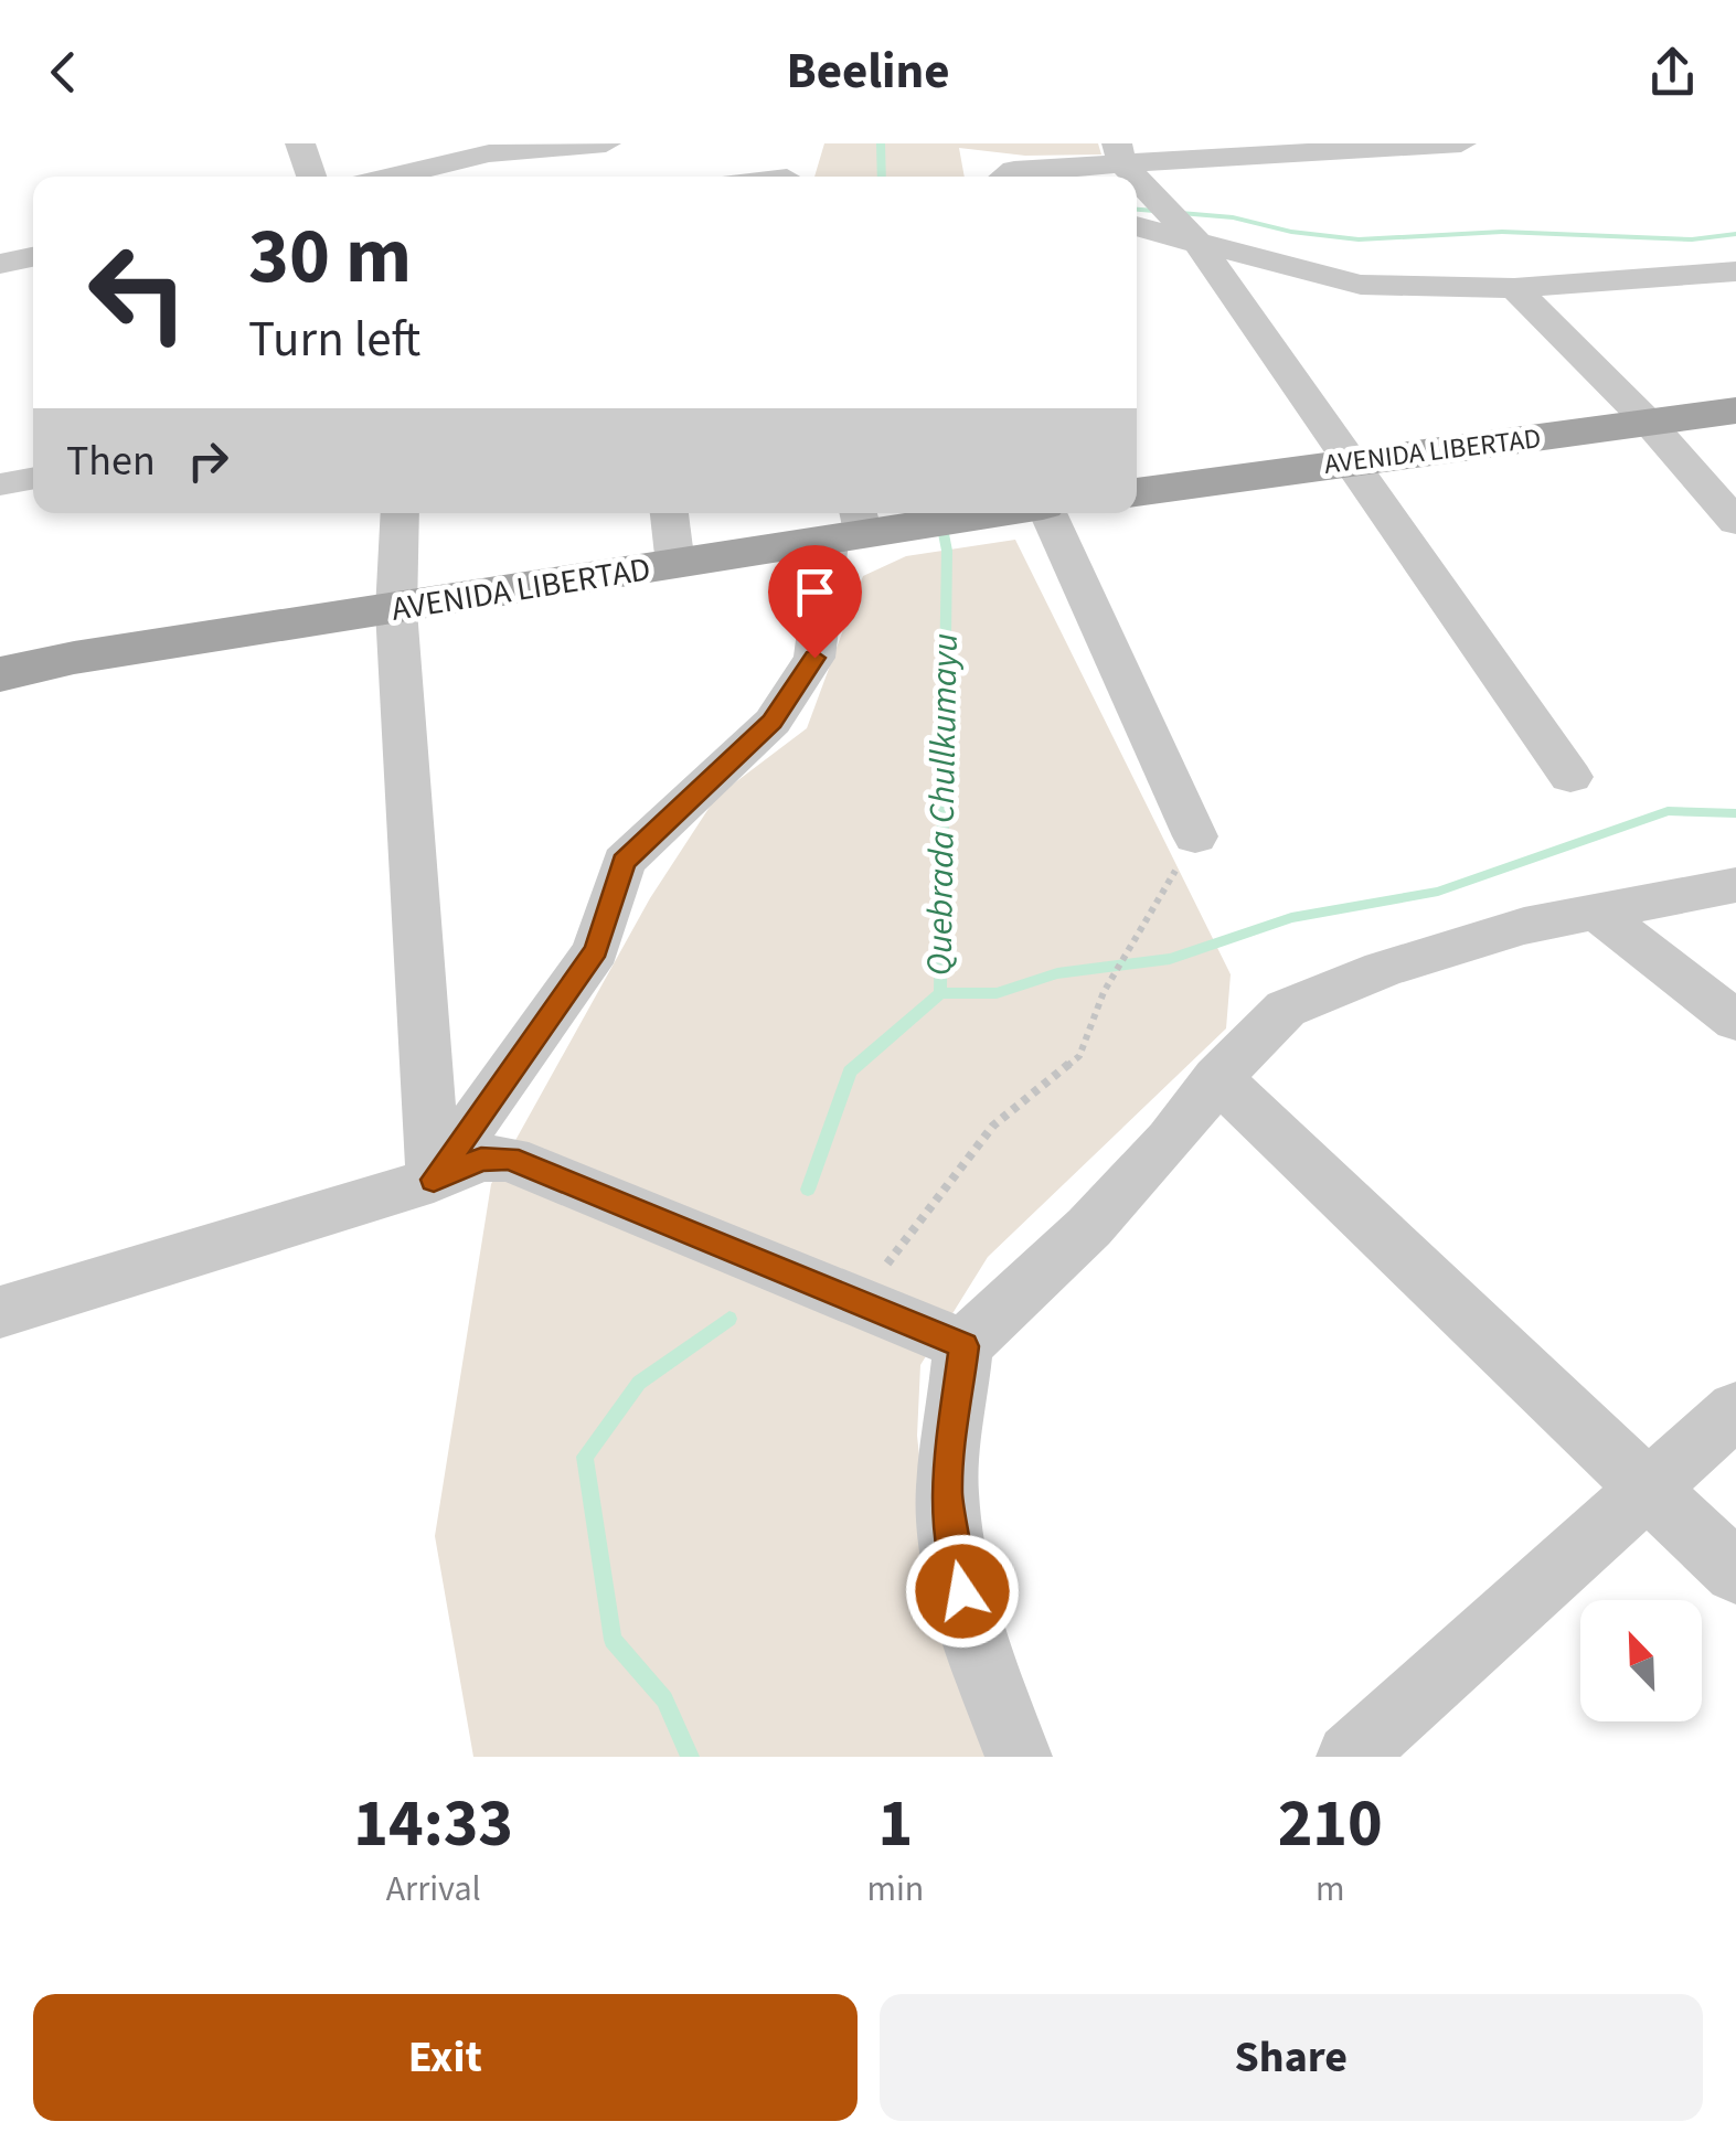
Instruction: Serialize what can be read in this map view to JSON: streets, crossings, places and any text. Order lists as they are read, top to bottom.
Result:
{
  "streets": {
    "main road": ["AVENIDA LIBERTAD"]
  },
  "water": ["Quebrada Chullkumayu"],
  "north": "top left",
  "page": {
    "header": "Beeline",
    "turn": ["30 m", "Turn left"],
    "then": "Then",
    "eta": [
      "14:33",
      "Arrival",
      "1",
      "min",
      "210",
      "m"
    ],
    "buttons": ["Exit", "Share"]
  }
}
